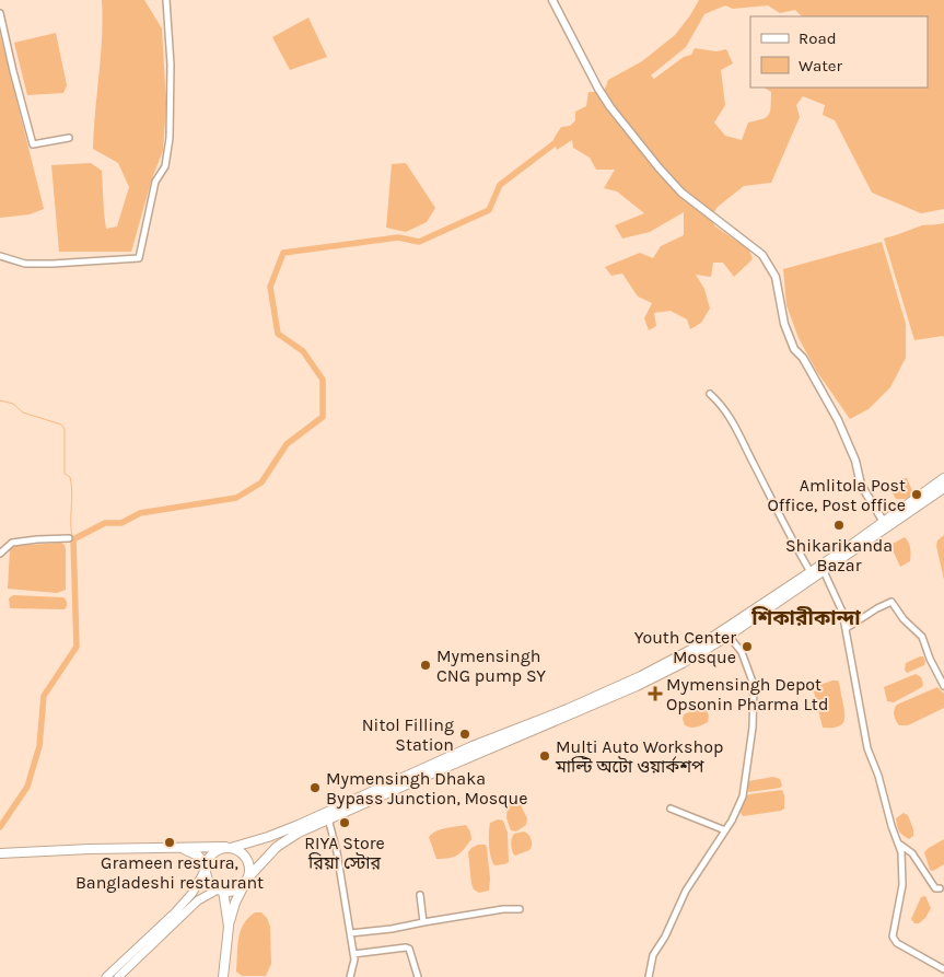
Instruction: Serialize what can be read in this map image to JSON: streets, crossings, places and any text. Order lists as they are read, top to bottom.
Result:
{
  "districts": ["শিকারীকান্দা"],
  "places": {
    "other": [
      "Amlitola Post Office, Post office",
      "Shikarikanda Bazar",
      "Youth Center Mosque",
      "Mymensingh CNG pump SY",
      "Nitol Filling Station",
      "Multi Auto Workshop মাল্টি অটো ওয়ার্কশপ",
      "Mymensingh Dhaka Bypass Junction, Mosque",
      "RIYA Store রিয়া স্টোর",
      "Grameen restura, Bangladeshi restaurant"
    ],
    "health": ["Mymensingh Depot Opsonin Pharma Ltd"]
  },
  "legend": ["Road", "Water"]
}
